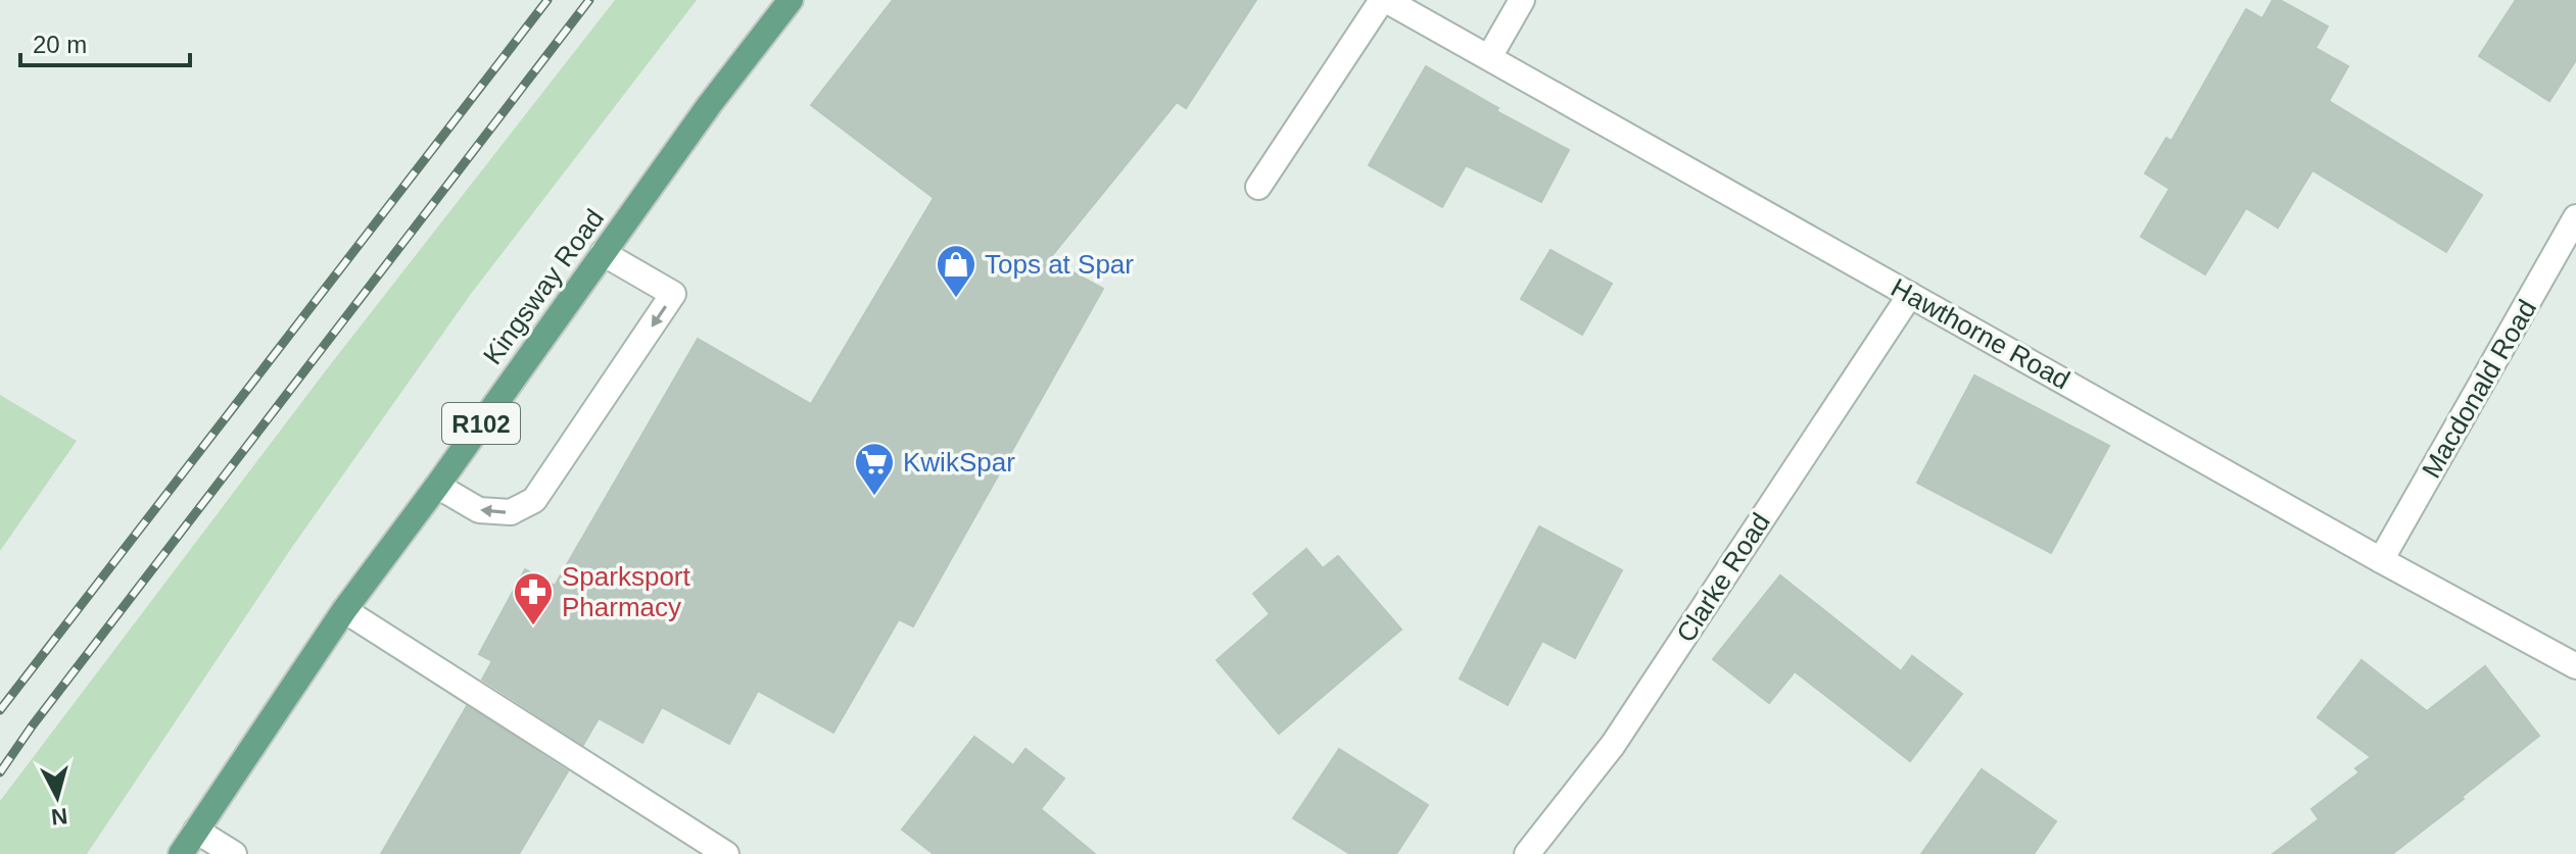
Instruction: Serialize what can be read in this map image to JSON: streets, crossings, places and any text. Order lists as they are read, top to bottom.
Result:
{
  "streets": {
    "main road": ["Kingsway Road", "R102"],
    "street": ["Hawthorne Road", "Macdonald Road", "Clarke Road"]
  },
  "crossings": [
    ["Hawthorne Road", "Macdonald Road"],
    ["Hawthorne Road", "Clarke Road"]
  ],
  "places": {
    "shop": ["Tops at Spar"],
    "supermarket": ["KwikSpar"],
    "pharmacy": ["Sparksport Pharmacy"]
  },
  "scale_bar": "20 m",
  "north": "bottom"
}
